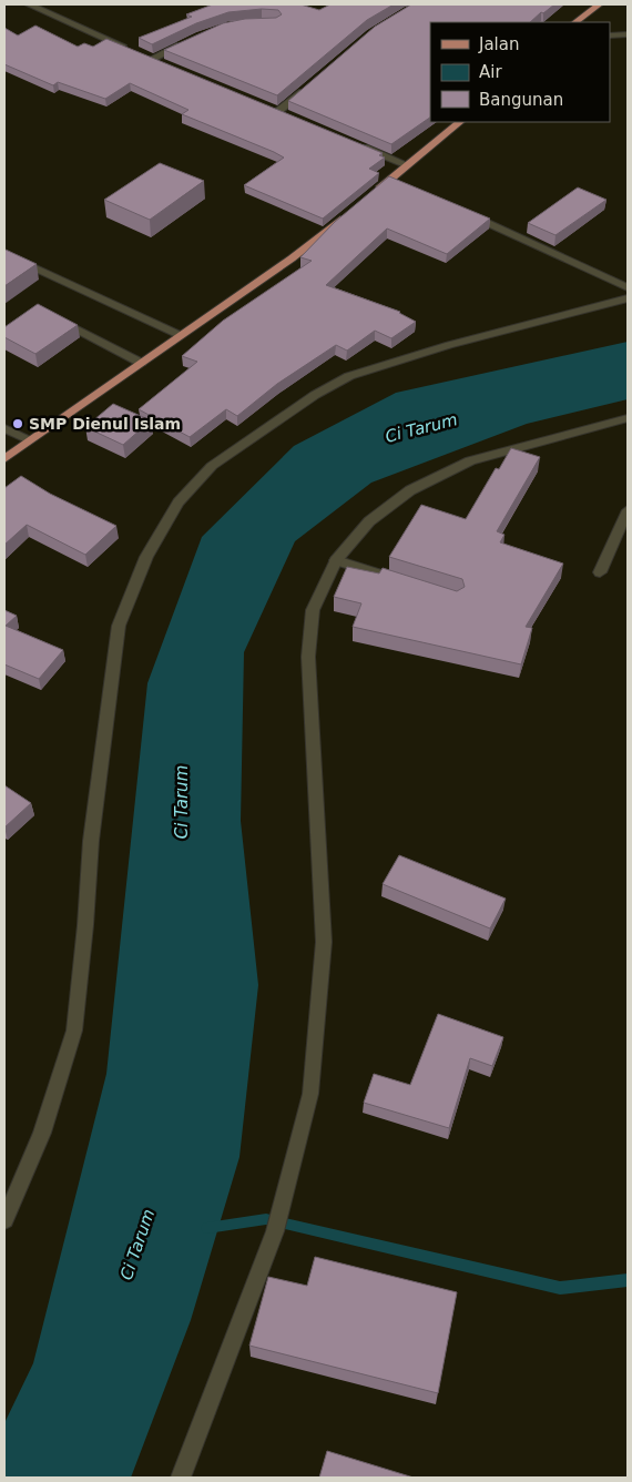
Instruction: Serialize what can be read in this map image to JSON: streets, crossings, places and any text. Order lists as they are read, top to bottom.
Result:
{
  "water": ["Ci Tarum"],
  "places": ["SMP Dienul Islam"],
  "legend": ["Jalan", "Air", "Bangunan"]
}
